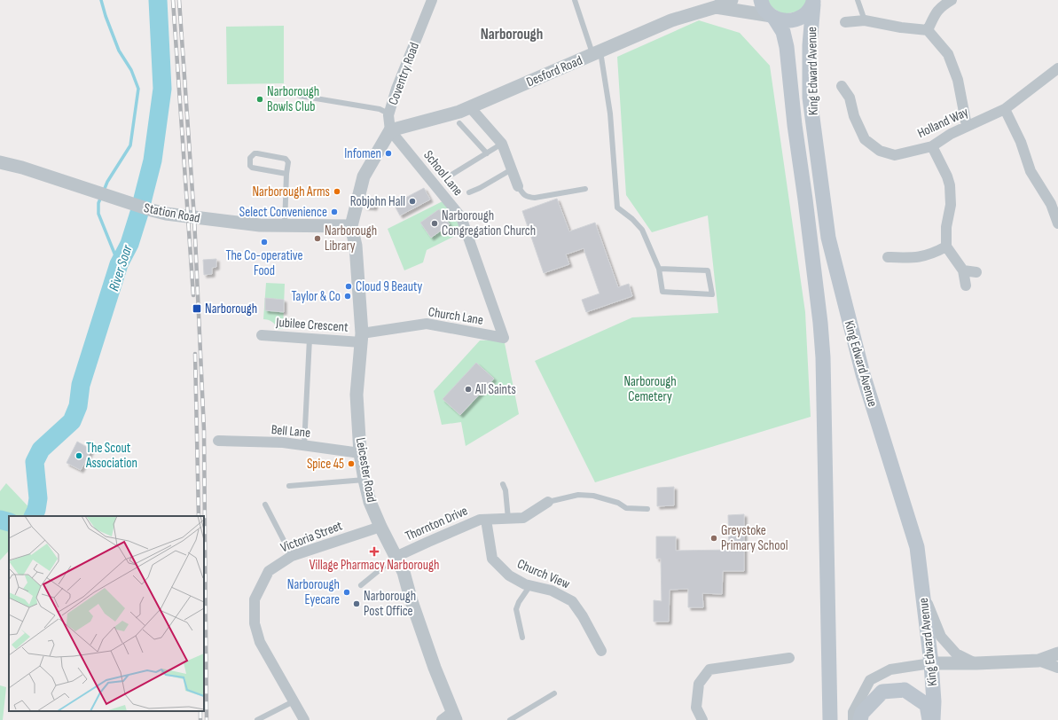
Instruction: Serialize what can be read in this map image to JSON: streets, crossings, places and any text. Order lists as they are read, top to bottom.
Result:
{
  "streets": {
    "main road": ["King Edward Avenue"],
    "street": [
      "Desford Road",
      "Coventry Road",
      "Holland Way",
      "School Lane",
      "Station Road",
      "Church Lane",
      "Jubilee Crescent",
      "Bell Lane",
      "Leicester Road",
      "Thornton Drive",
      "Victoria Street",
      "Church View"
    ]
  },
  "crossings": [
    ["Desford Road", "King Edward Avenue"],
    ["Desford Road", "Coventry Road"],
    ["Desford Road", "School Lane"],
    ["Coventry Road", "School Lane"],
    ["School Lane", "Church Lane"],
    ["Station Road", "Leicester Road"],
    ["Church Lane", "Jubilee Crescent"],
    ["Church Lane", "Leicester Road"],
    ["Jubilee Crescent", "Leicester Road"],
    ["Bell Lane", "Leicester Road"],
    ["Leicester Road", "Thornton Drive"],
    ["Leicester Road", "Victoria Street"],
    ["Thornton Drive", "Church View"]
  ],
  "districts": ["Narborough"],
  "water": ["River Soar"],
  "parks": ["Narborough Cemetery"],
  "places": {
    "other": [
      "Narborough Bowls Club",
      "Infomen",
      "Narborough Arms",
      "Robjohn Hall",
      "Select Convenience",
      "Narborough Congregation Church",
      "Narborough Library",
      "The Co-operative Food",
      "Cloud 9 Beauty",
      "Taylor & Co",
      "All Saints",
      "The Scout Association",
      "Spice 45",
      "Greystoke Primary School",
      "Narborough Eyecare",
      "Narborough Post Office"
    ],
    "transit": ["Narborough"],
    "health": ["Village Pharmacy Narborough"]
  }
}
